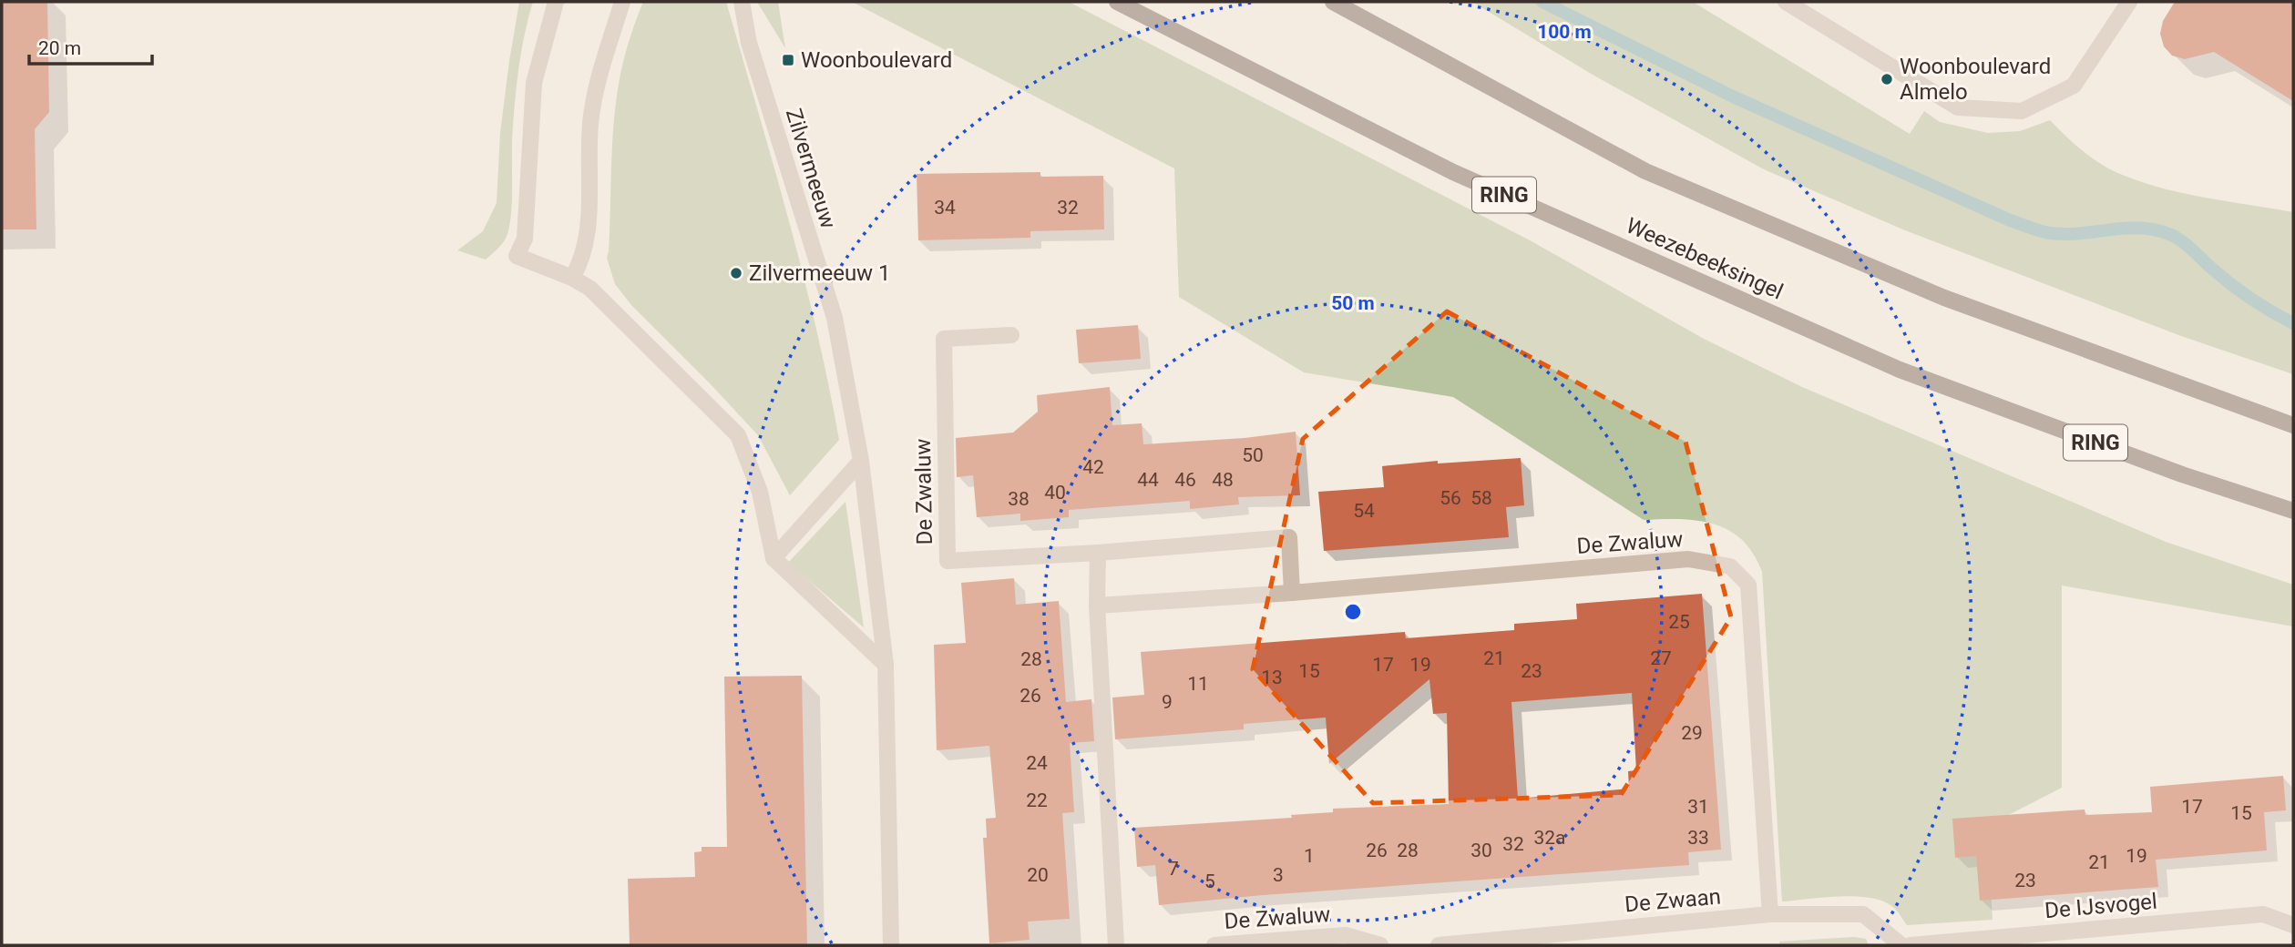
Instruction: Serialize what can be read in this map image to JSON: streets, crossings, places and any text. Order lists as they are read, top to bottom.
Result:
{
  "streets": {
    "main road": ["RING", "Weezebeeksingel"],
    "street": [
      "Zilvermeeuw",
      "De Zwaluw",
      "De Zwaan",
      "De IJsvogel"
    ]
  },
  "crossings": [
    ["De Zwaluw", "De Zwaan"]
  ],
  "places": {
    "transit": ["Woonboulevard"],
    "other": ["Woonboulevard Almelo", "Zilvermeeuw 1"]
  },
  "house_numbers": [
    "34",
    "32",
    "50",
    "42",
    "44",
    "46",
    "48",
    "40",
    "56",
    "58",
    "38",
    "54",
    "25",
    "21",
    "27",
    "28",
    "17",
    "19",
    "15",
    "23",
    "13",
    "11",
    "26",
    "9",
    "29",
    "24",
    "22",
    "31",
    "17",
    "15",
    "32a",
    "33",
    "32",
    "26",
    "28",
    "30",
    "1",
    "19",
    "21",
    "7",
    "20",
    "3",
    "23",
    "5"
  ],
  "scale_bar": "20 m",
  "rings": ["100 m", "50 m"]
}
